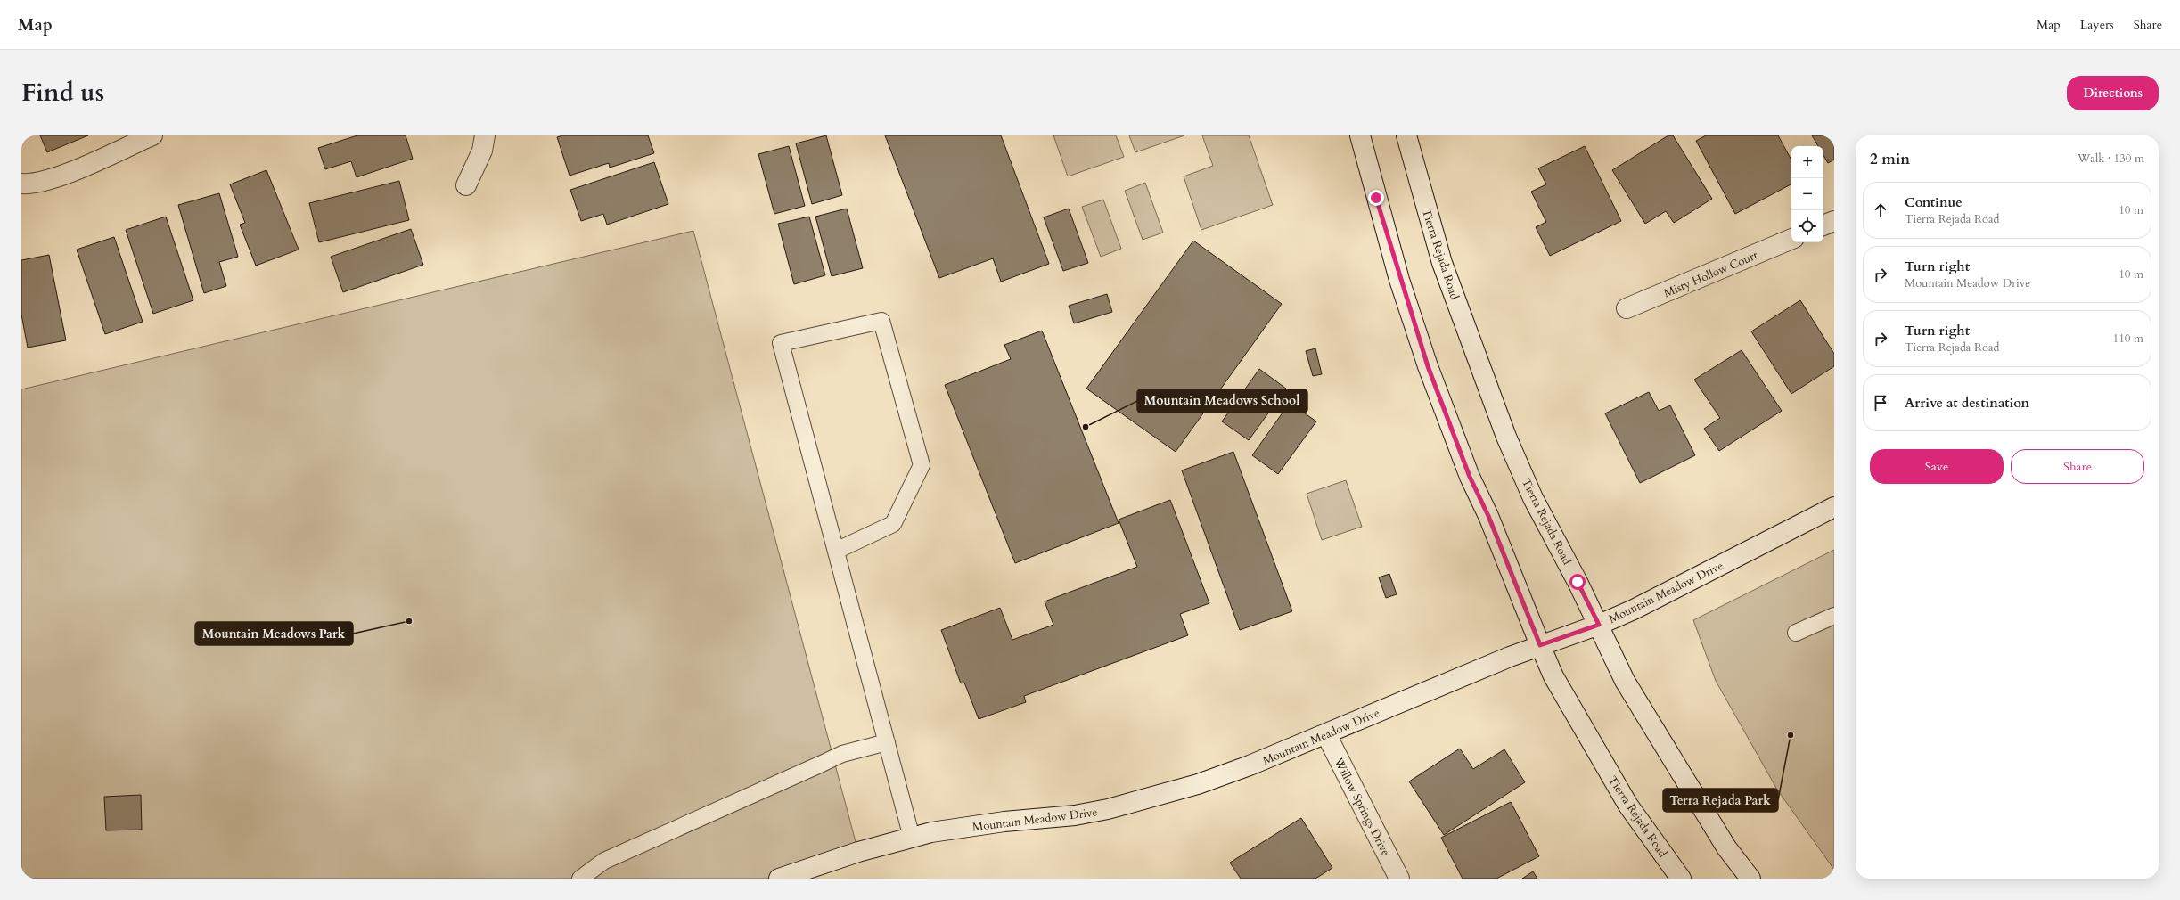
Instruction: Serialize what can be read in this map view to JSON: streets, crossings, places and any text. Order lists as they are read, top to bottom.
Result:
{
  "streets": {
    "street": [
      "Tierra Rejada Road",
      "Misty Hollow Court",
      "Mountain Meadow Drive",
      "Willow Springs Drive"
    ]
  },
  "crossings": [
    ["Tierra Rejada Road", "Mountain Meadow Drive"],
    ["Mountain Meadow Drive", "Willow Springs Drive"]
  ],
  "places": ["Mountain Meadows School", "Mountain Meadows Park", "Terra Rejada Park"],
  "page": {
    "header": "Map",
    "nav": ["Map", "Layers", "Share"],
    "title": "Find us",
    "buttons": [
      "Directions",
      ["Save", "Share"]
    ],
    "heading": ["2 min", "Walk · 130 m"],
    "map_buttons": ["+", "−"],
    "list": [
      ["Continue", "Tierra Rejada Road", "10 m"],
      ["Turn right", "Mountain Meadow Drive", "10 m"],
      ["Turn right", "Tierra Rejada Road", "110 m"],
      "Arrive at destination"
    ]
  }
}
